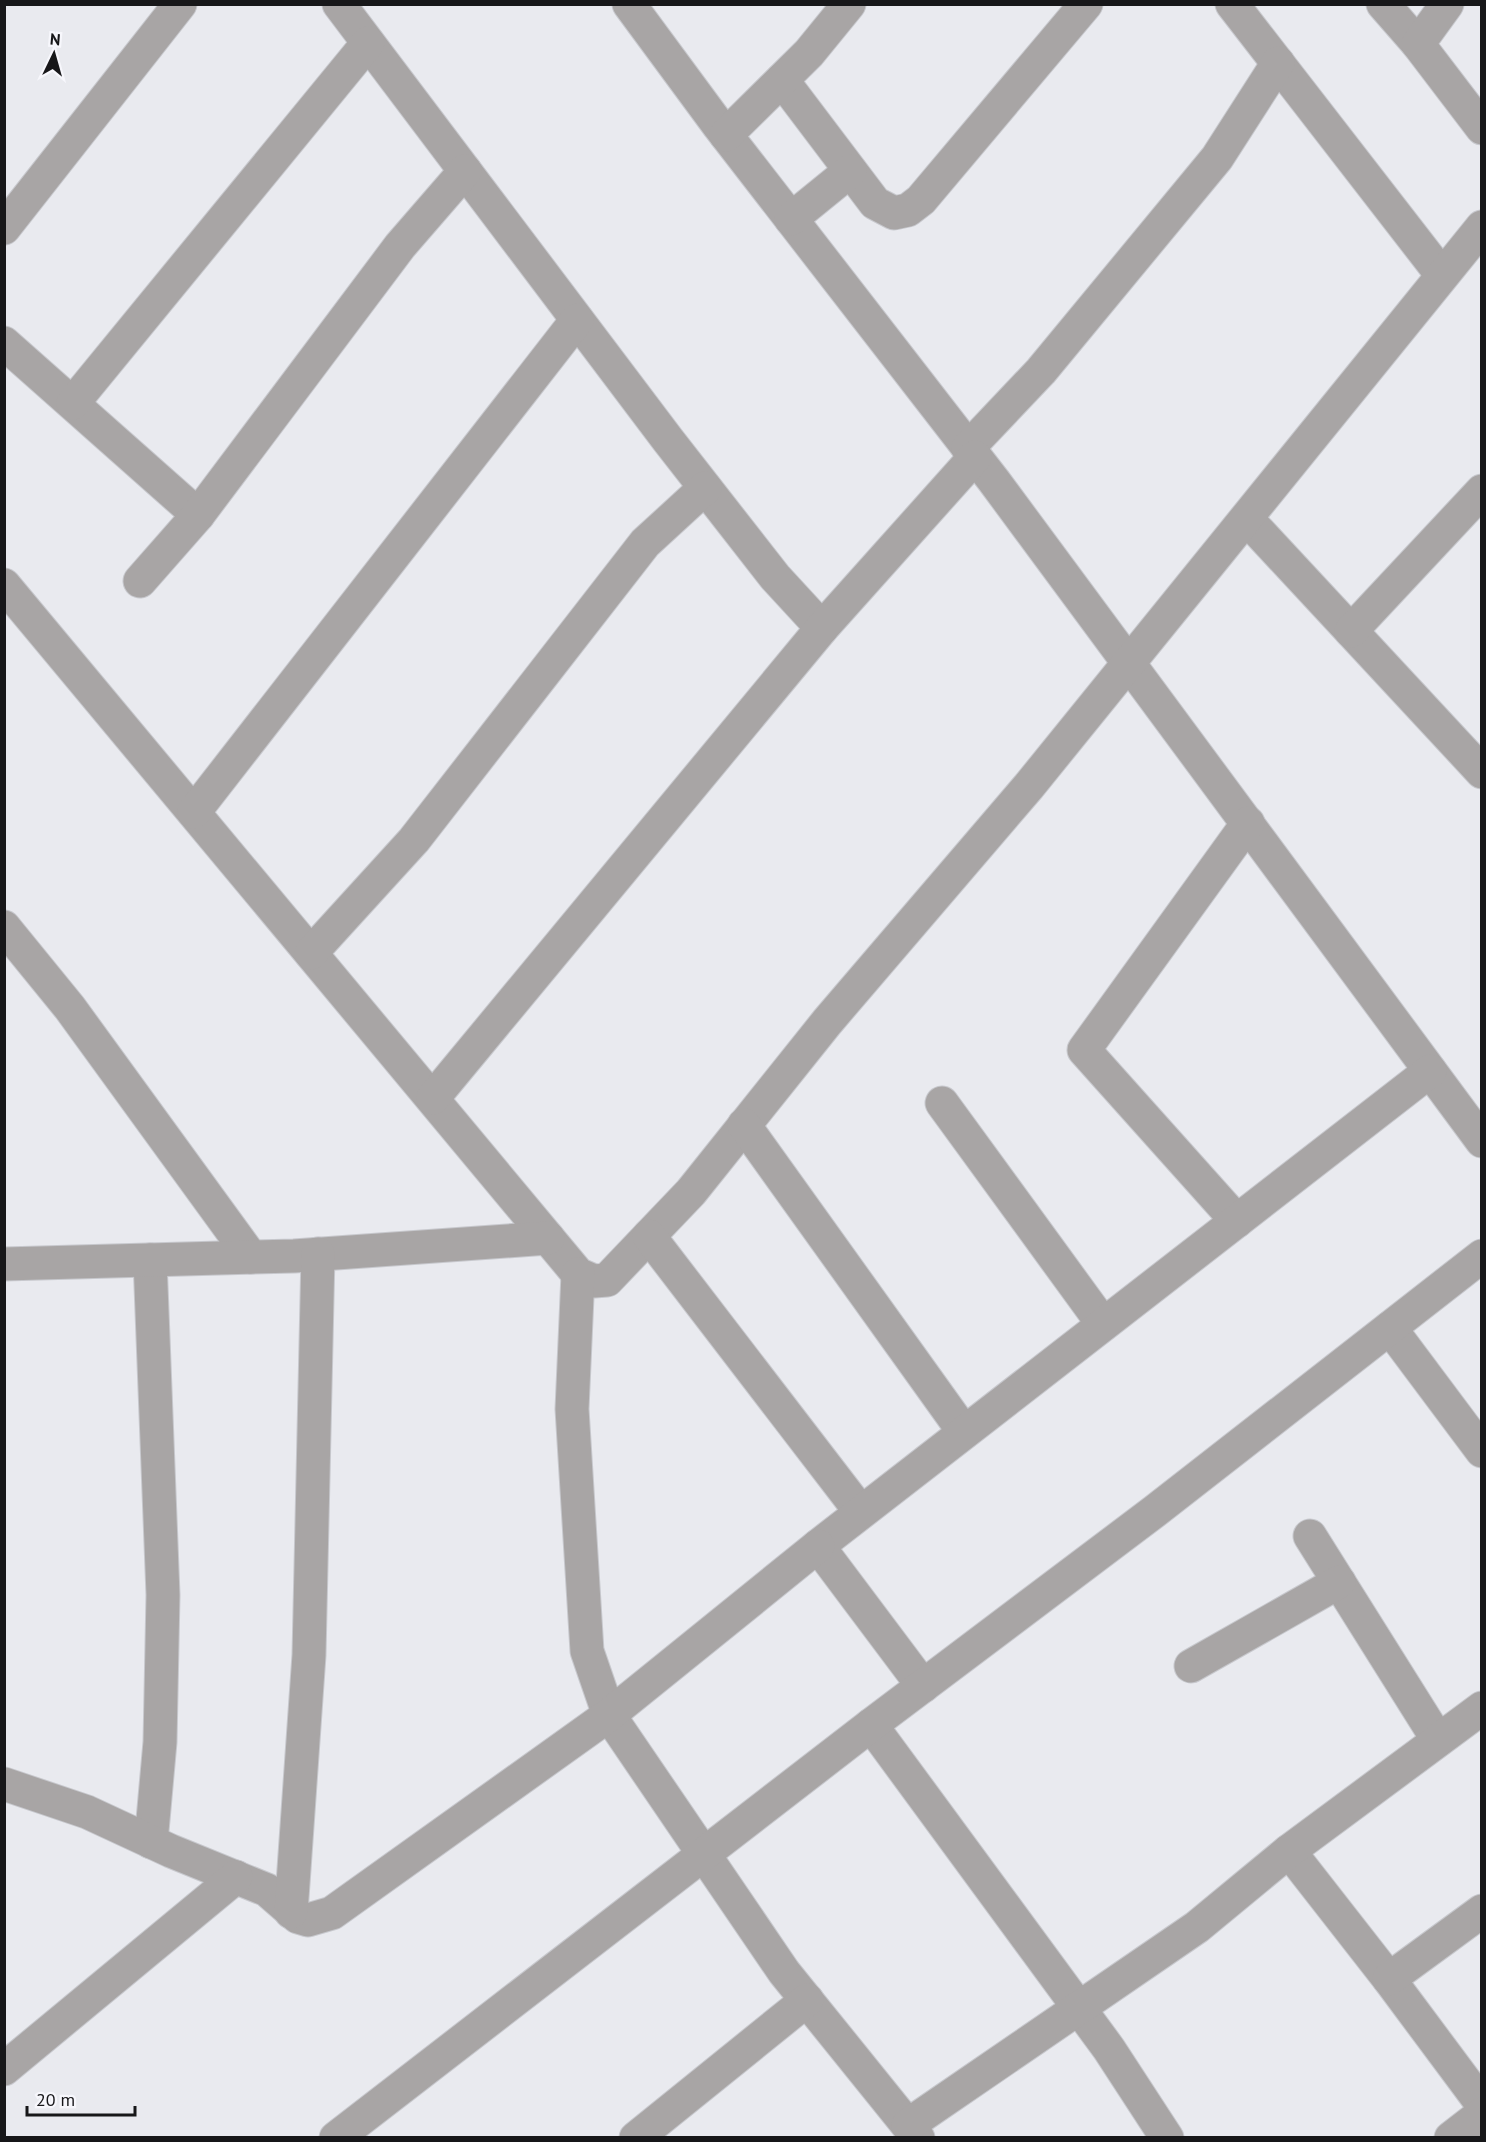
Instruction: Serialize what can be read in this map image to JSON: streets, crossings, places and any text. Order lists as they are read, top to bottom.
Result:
{
  "scale_bar": "20 m",
  "north": "top"
}
